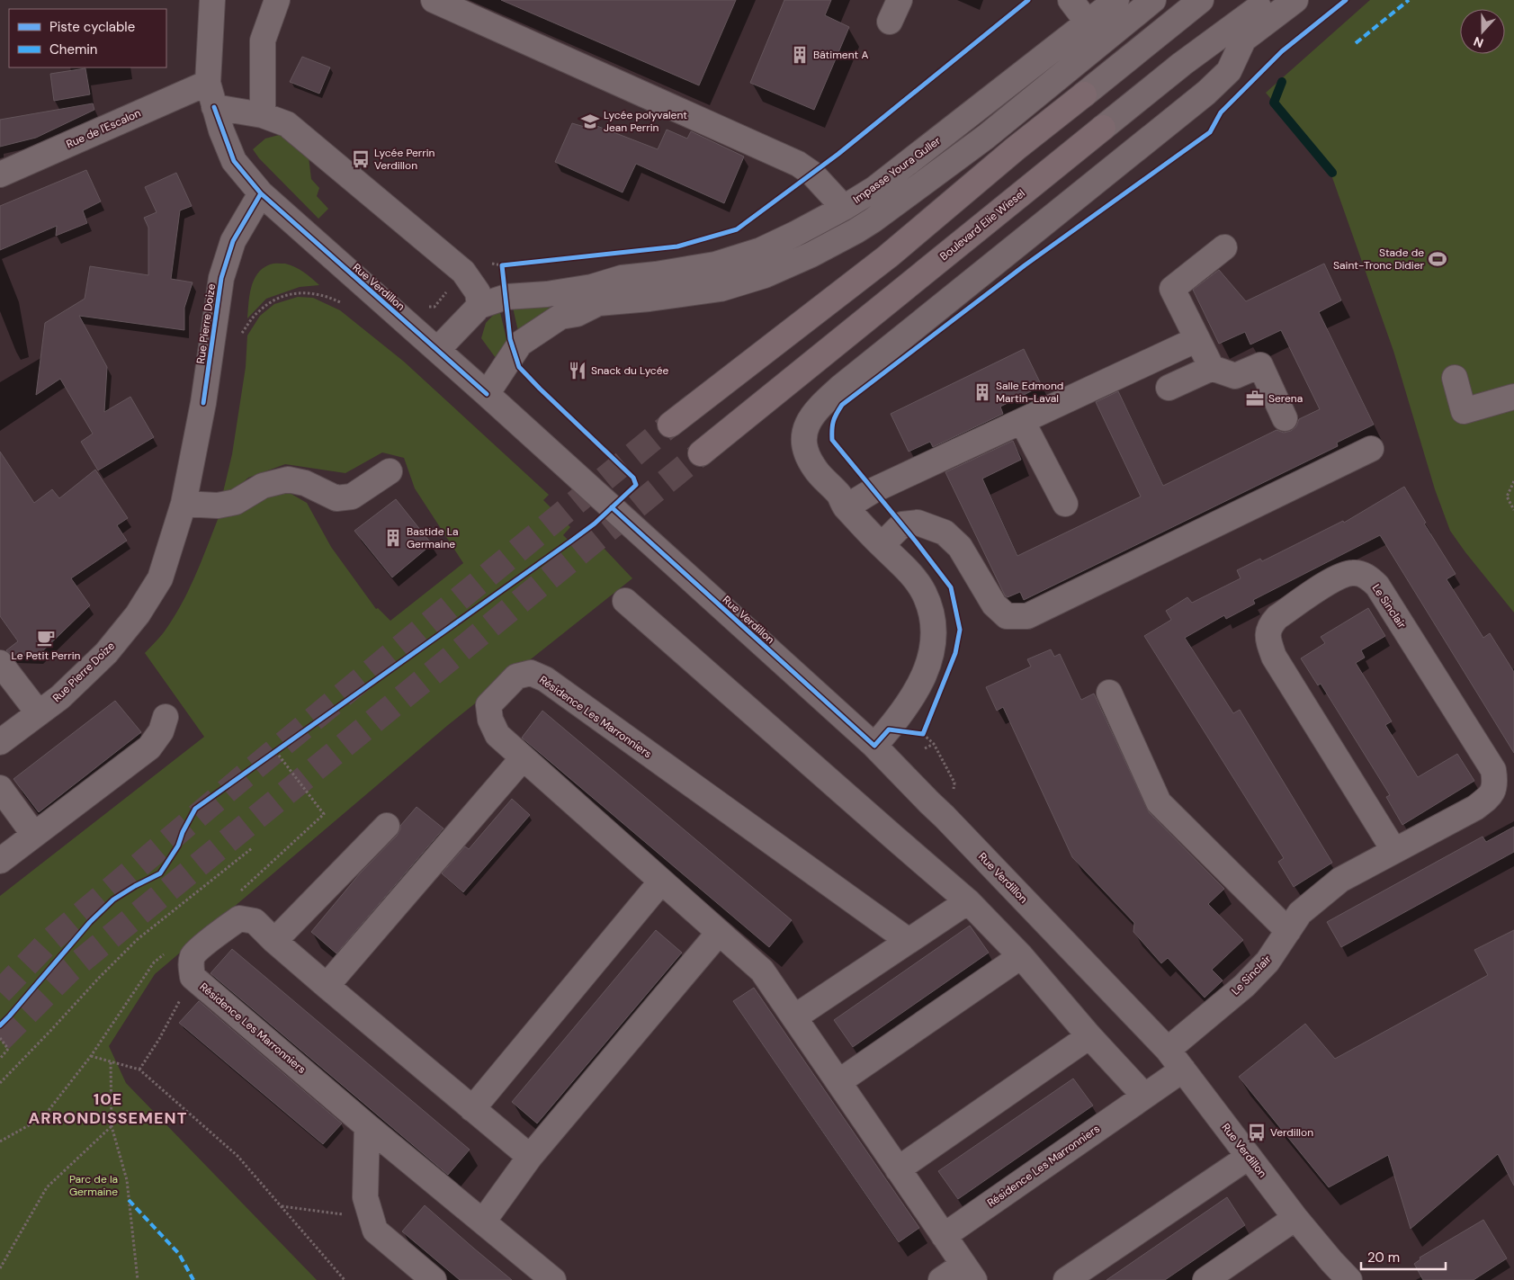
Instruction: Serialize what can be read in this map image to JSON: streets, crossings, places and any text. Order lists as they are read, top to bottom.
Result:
{
  "streets": {
    "highway": ["Boulevard Elie Wiesel"],
    "street": [
      "Rue de l'Escalon",
      "Impasse Youra Guller",
      "Rue Verdillon",
      "Rue Pierre Doize",
      "Le Sinclair",
      "Résidence Les Marronniers"
    ]
  },
  "crossings": [
    ["Rue Verdillon", "Rue Pierre Doize"],
    ["Rue Verdillon", "Le Sinclair"],
    ["Rue Verdillon", "Résidence Les Marronniers"]
  ],
  "districts": ["10E ARRONDISSEMENT"],
  "parks": ["Parc de la Germaine"],
  "places": {
    "building": ["Bâtiment A", "Salle Edmond Martin-Laval", "Bastide La Germaine"],
    "school or university": ["Lycée polyvalent Jean Perrin"],
    "bus stop": ["Lycée Perrin Verdillon", "Verdillon"],
    "sports": ["Stade de Saint-Tronc Didier"],
    "restaurant": ["Snack du Lycée"],
    "office": ["Serena"],
    "cafe": ["Le Petit Perrin"]
  },
  "legend": ["Piste cyclable", "Chemin"],
  "scale_bar": "20 m",
  "north": "bottom"
}
